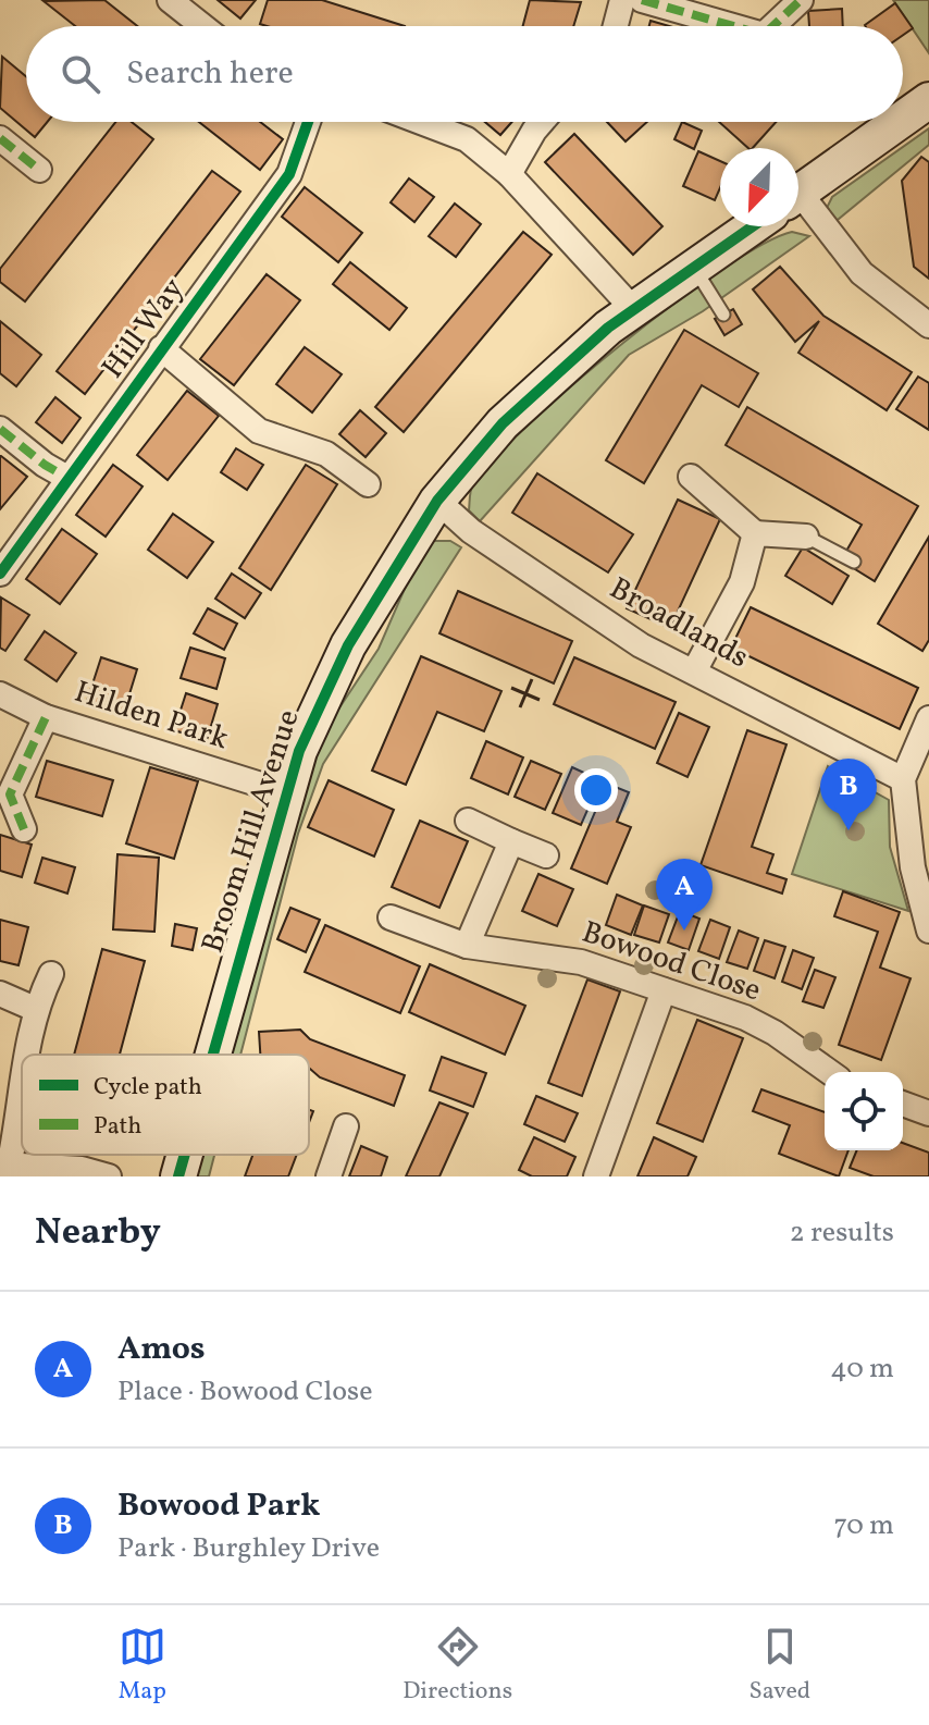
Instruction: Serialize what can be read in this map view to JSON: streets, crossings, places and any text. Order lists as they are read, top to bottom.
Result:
{
  "streets": {
    "street": [
      "Hill Way",
      "Broadlands",
      "Hilden Park",
      "Broom Hill Avenue",
      "Bowood Close"
    ]
  },
  "crossings": [
    ["Broadlands", "Broom Hill Avenue"],
    ["Hilden Park", "Broom Hill Avenue"]
  ],
  "legend": ["Cycle path", "Path"],
  "north": "bottom left",
  "page": {
    "search": "Search here",
    "pins": ["B", "A"],
    "heading": ["Nearby", "2 results"],
    "list": [
      {
        "mark": "A",
        "name": "Amos",
        "note": "Place · Bowood Close",
        "value": "40 m"
      },
      {
        "mark": "B",
        "name": "Bowood Park",
        "note": "Park · Burghley Drive",
        "value": "70 m"
      }
    ],
    "nav": ["Map", "Directions", "Saved"]
  }
}
